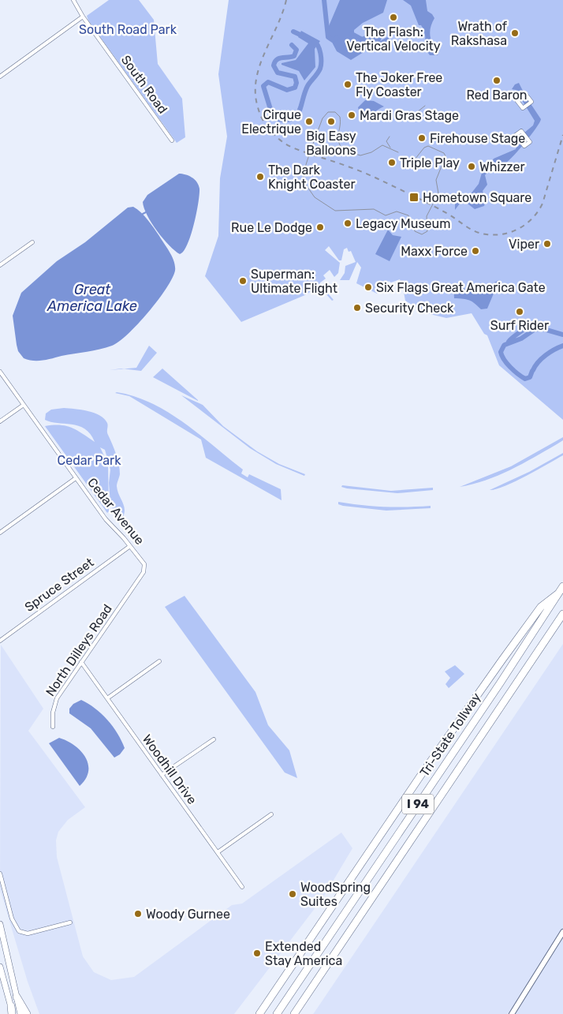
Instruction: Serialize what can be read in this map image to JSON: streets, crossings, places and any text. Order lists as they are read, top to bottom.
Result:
{
  "streets": {
    "highway": ["Tri-State Tollway", "I 94"],
    "street": [
      "South Road",
      "Cedar Avenue",
      "Spruce Street",
      "North Dilleys Road",
      "Woodhill Drive"
    ]
  },
  "crossings": [
    ["Cedar Avenue", "Spruce Street"],
    ["Cedar Avenue", "North Dilleys Road"],
    ["North Dilleys Road", "Woodhill Drive"]
  ],
  "water": ["Great America Lake"],
  "parks": ["South Road Park", "Cedar Park"],
  "places": {
    "other": [
      "The Flash: Vertical Velocity",
      "Wrath of Rakshasa",
      "Red Baron",
      "The Joker Free Fly Coaster",
      "Mardi Gras Stage",
      "Cirque Electrique",
      "Big Easy Balloons",
      "Firehouse Stage",
      "Triple Play",
      "Whizzer",
      "The Dark Knight Coaster",
      "Legacy Museum",
      "Rue Le Dodge",
      "Viper",
      "Maxx Force",
      "Superman: Ultimate Flight",
      "Six Flags Great America Gate",
      "Security Check",
      "Surf Rider",
      "WoodSpring Suites",
      "Woody Gurnee",
      "Extended Stay America"
    ],
    "transit": ["Hometown Square"]
  }
}
